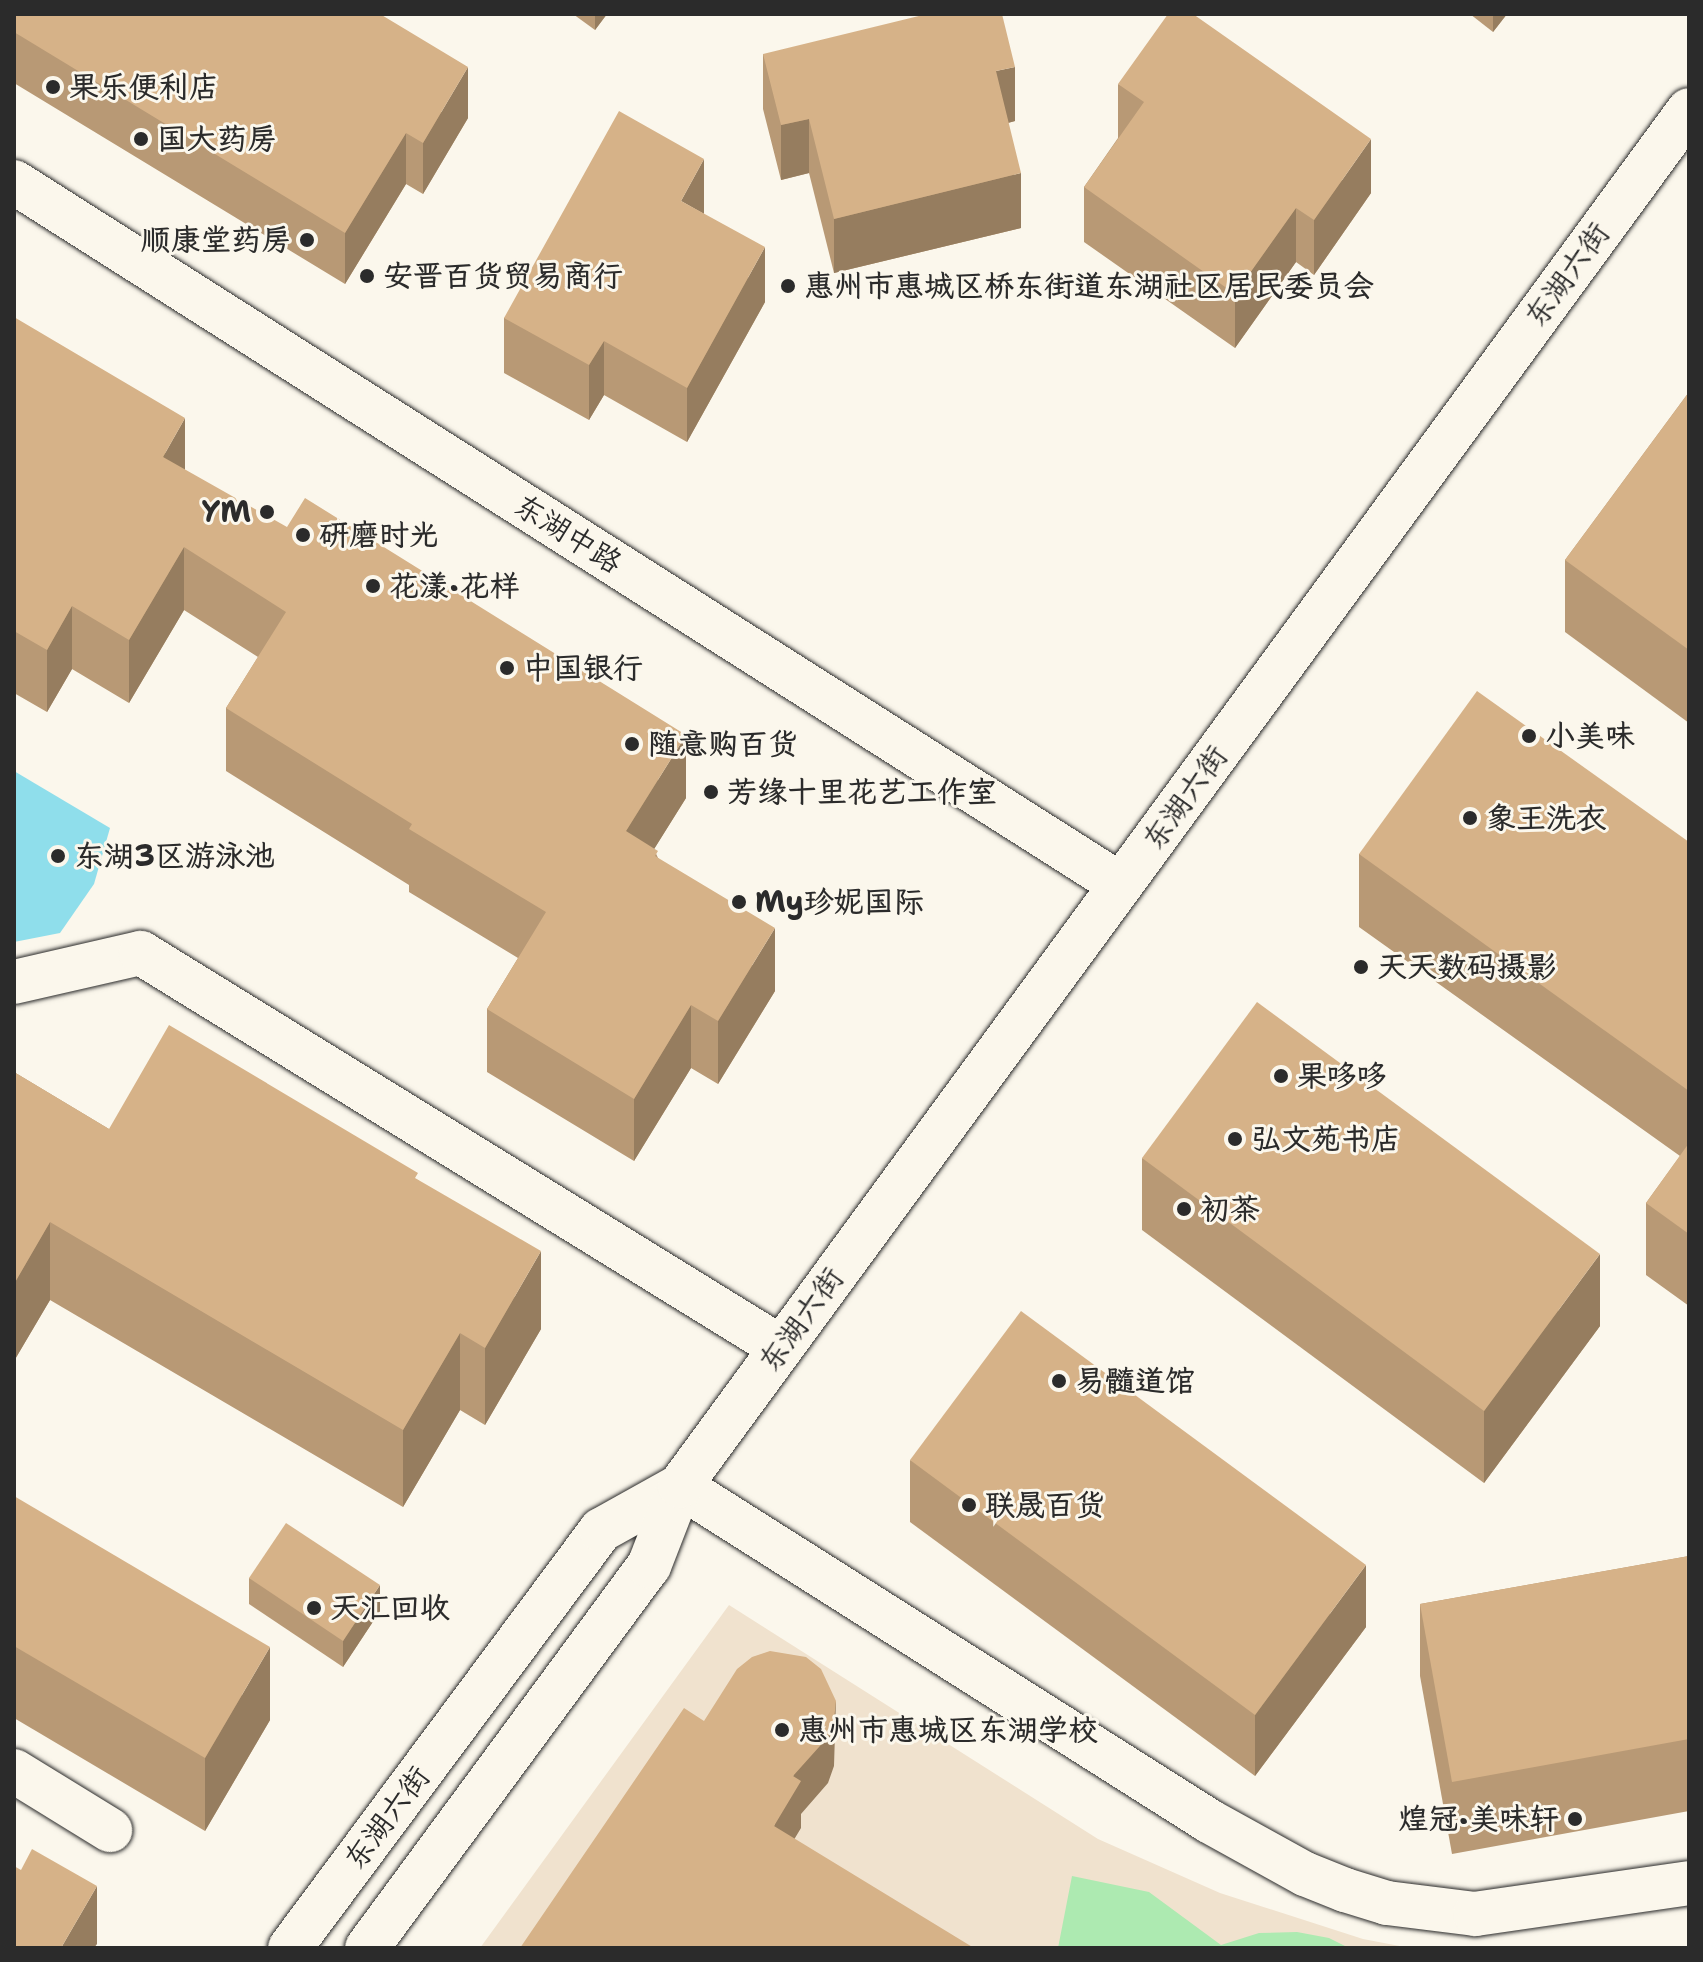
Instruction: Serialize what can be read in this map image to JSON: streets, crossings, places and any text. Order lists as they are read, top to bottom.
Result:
{
  "streets": {
    "street": ["东湖六街", "东湖中路"]
  },
  "crossings": [
    ["东湖六街", "东湖中路"]
  ],
  "places": [
    "果乐便利店",
    "国大药房",
    "顺康堂药房",
    "安晋百货贸易商行",
    "惠州市惠城区桥东街道东湖社区居民委员会",
    "YM",
    "研磨时光",
    "花漾·花样",
    "中国银行",
    "小美味",
    "随意购百货",
    "芳缘十里花艺工作室",
    "象王洗衣",
    "东湖3区游泳池",
    "My珍妮国际",
    "天天数码摄影",
    "果哆哆",
    "弘文苑书店",
    "初茶",
    "易髓道馆",
    "联晟百货",
    "天汇回收",
    "惠州市惠城区东湖学校",
    "煌冠·美味轩"
  ]
}
